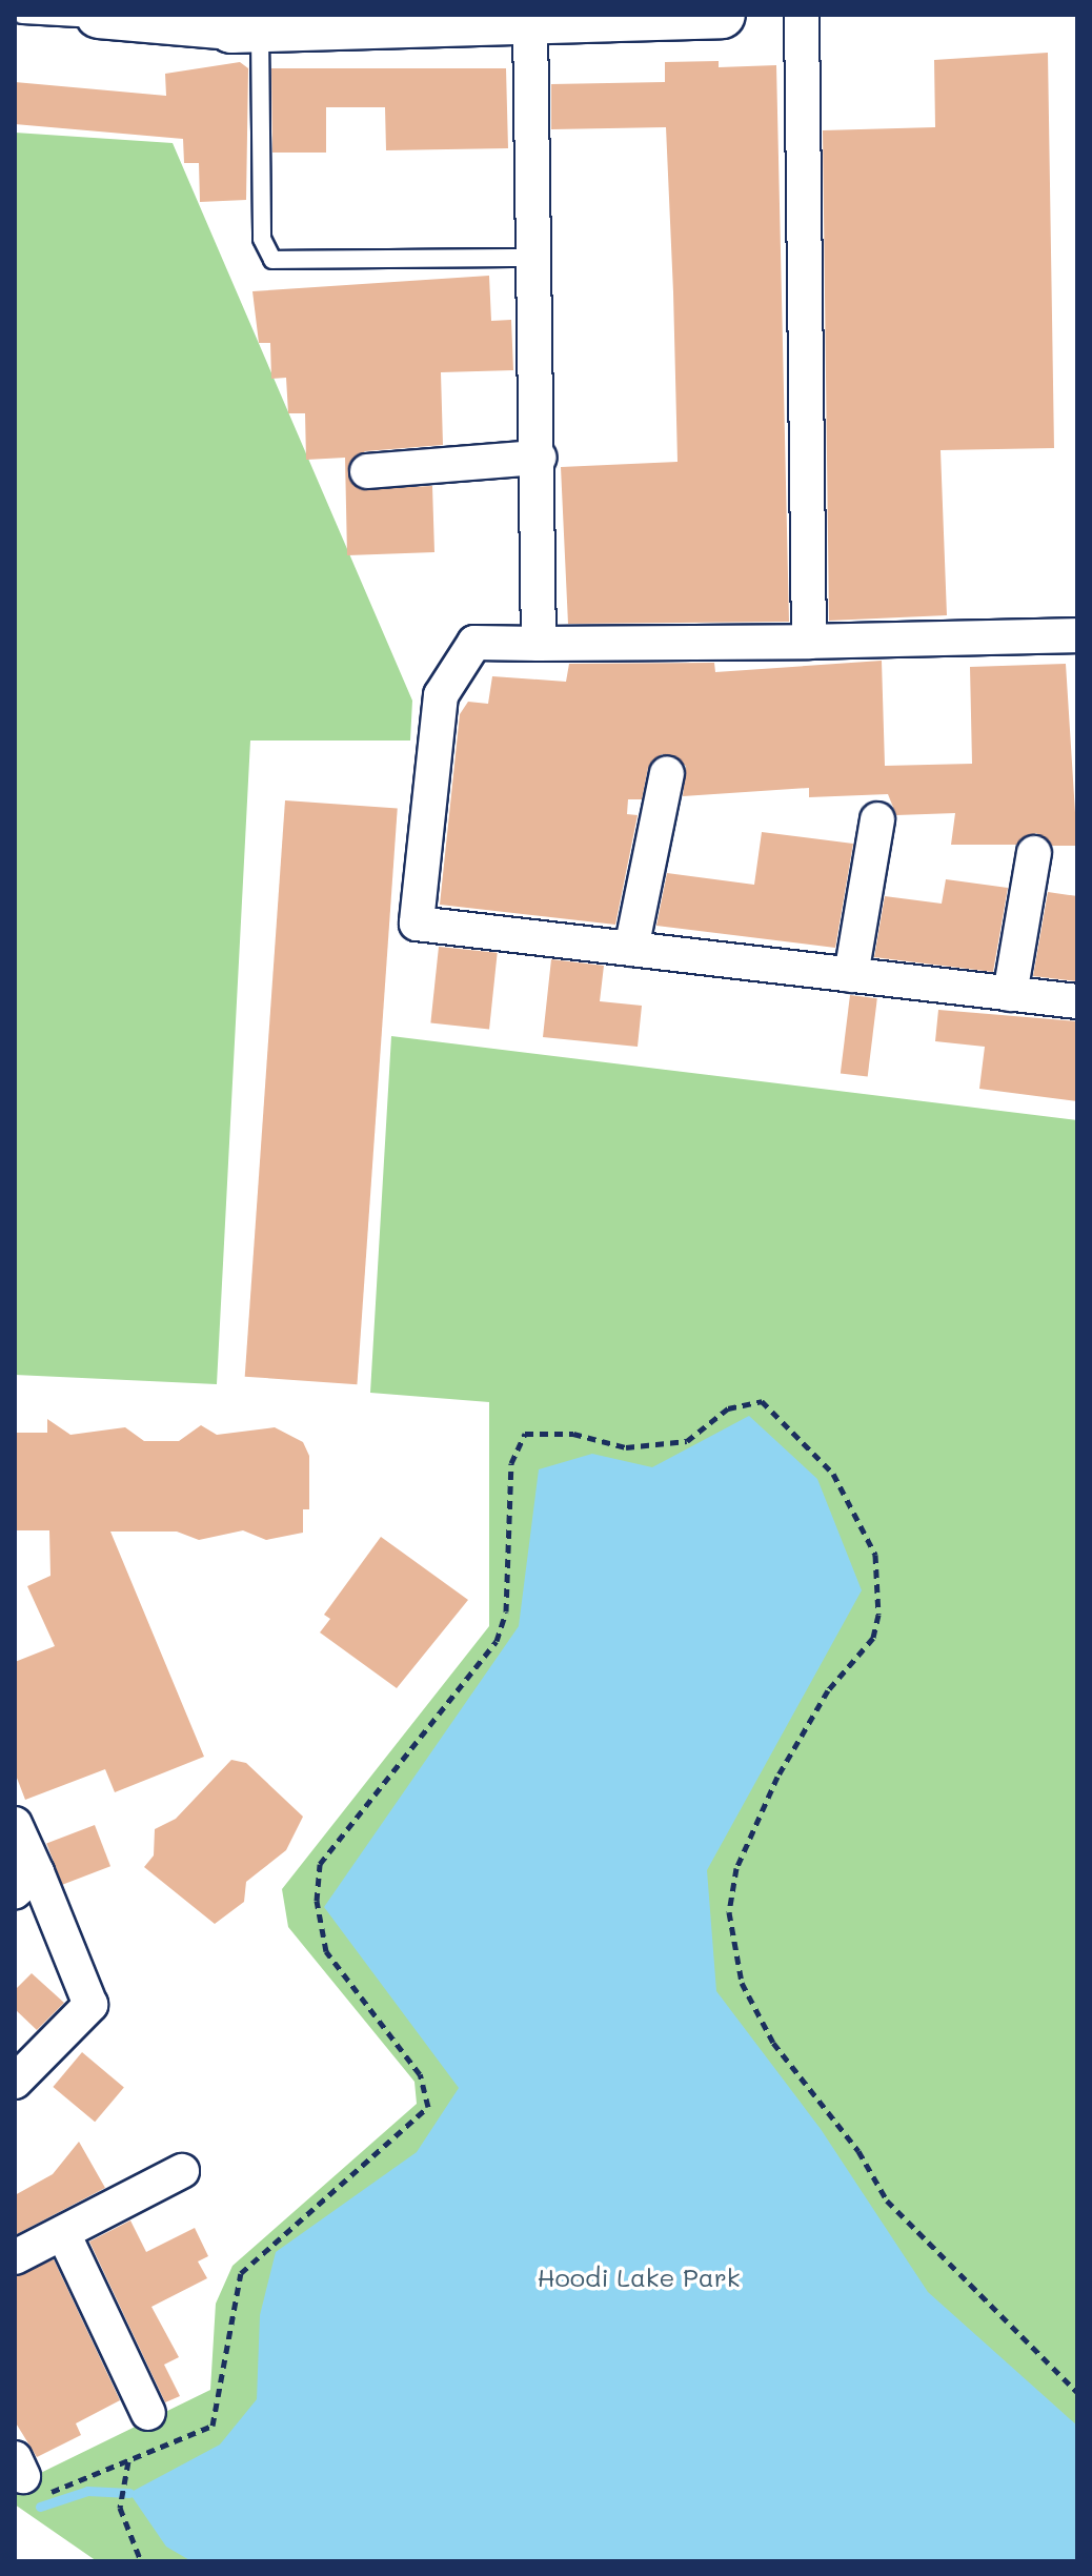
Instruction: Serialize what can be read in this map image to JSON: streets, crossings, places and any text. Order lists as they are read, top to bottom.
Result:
{
  "parks": ["Hoodi Lake Park"]
}
